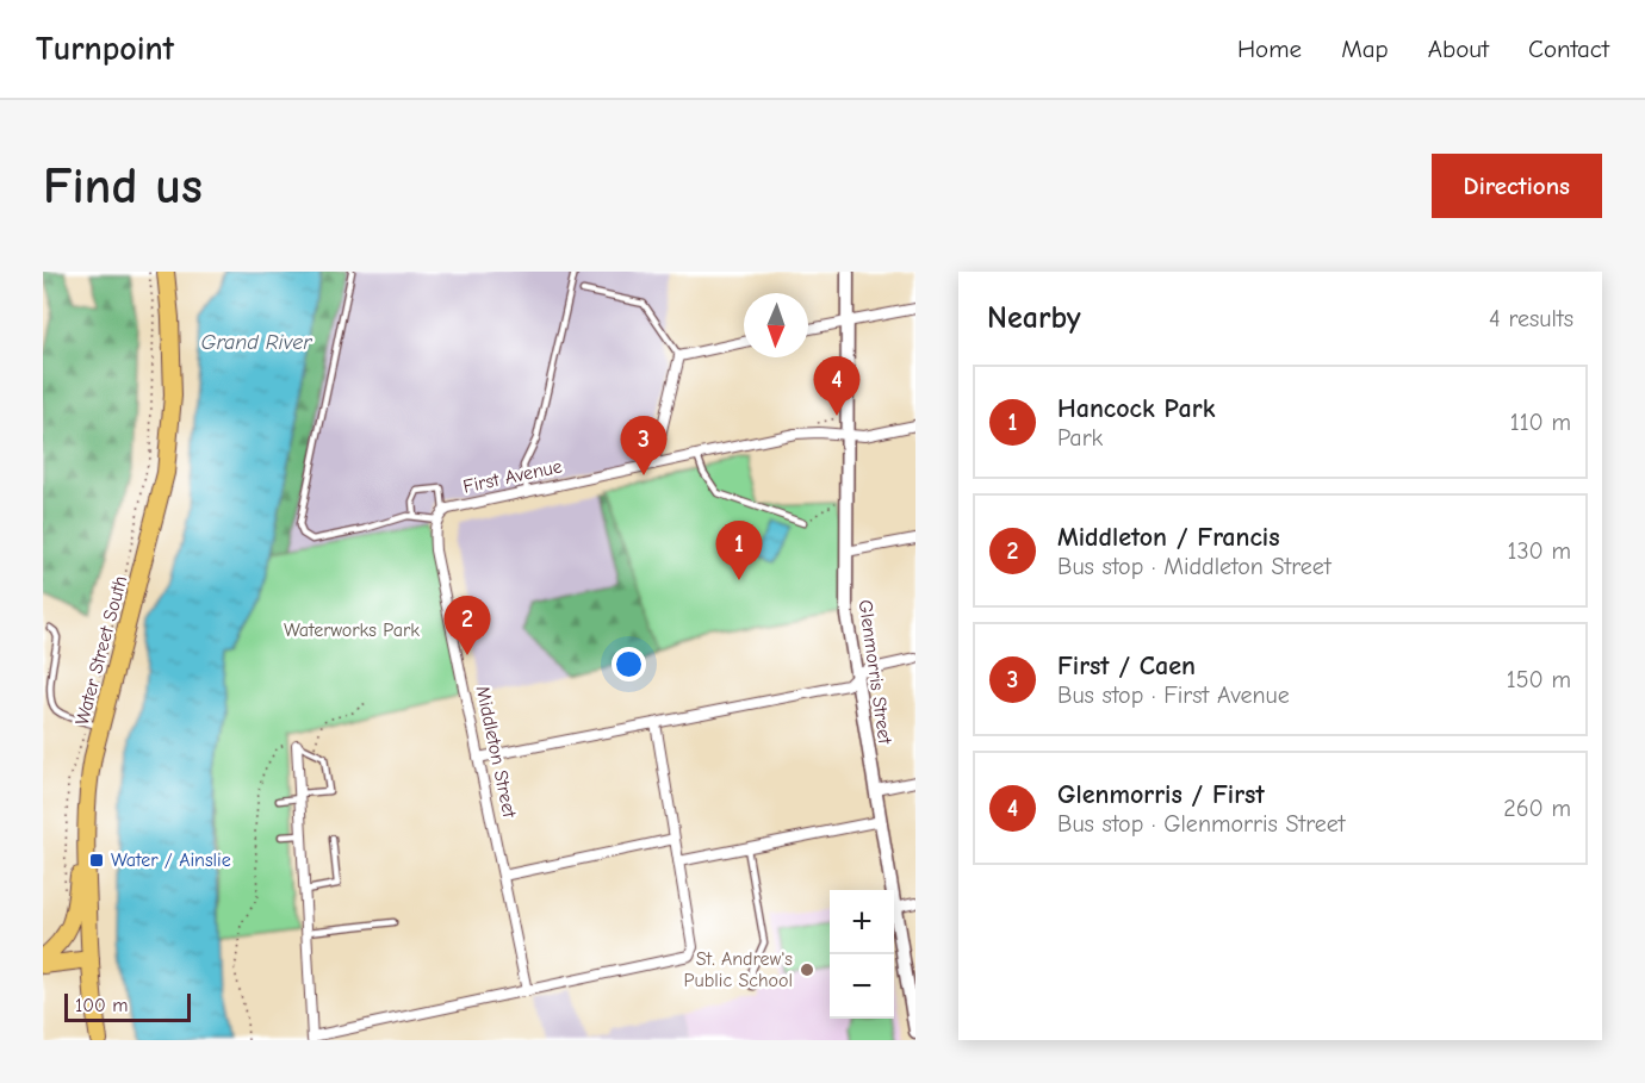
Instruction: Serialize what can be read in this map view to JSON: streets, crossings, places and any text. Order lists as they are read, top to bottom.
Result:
{
  "streets": {
    "main road": ["Water Street South"],
    "street": ["First Avenue", "Glenmorris Street", "Middleton Street"]
  },
  "crossings": [
    ["First Avenue", "Glenmorris Street"],
    ["First Avenue", "Middleton Street"]
  ],
  "water": ["Grand River"],
  "parks": ["Waterworks Park"],
  "places": {
    "transit": ["Water / Ainslie"],
    "other": ["St. Andrew's Public School"]
  },
  "scale_bar": "100 m",
  "north": "bottom",
  "page": {
    "header": "Turnpoint",
    "nav": [
      "Home",
      "Map",
      "About",
      "Contact"
    ],
    "buttons": "Directions",
    "title": "Find us",
    "heading": ["Nearby", "4 results"],
    "pins": [
      "4",
      "3",
      "1",
      "2"
    ],
    "list": [
      {
        "mark": "1",
        "name": "Hancock Park",
        "note": "Park",
        "value": "110 m"
      },
      {
        "mark": "2",
        "name": "Middleton / Francis",
        "note": "Bus stop · Middleton Street",
        "value": "130 m"
      },
      {
        "mark": "3",
        "name": "First / Caen",
        "note": "Bus stop · First Avenue",
        "value": "150 m"
      },
      {
        "mark": "4",
        "name": "Glenmorris / First",
        "note": "Bus stop · Glenmorris Street",
        "value": "260 m"
      }
    ],
    "map_buttons": ["+", "−"],
    "scale": "100 m"
  }
}
